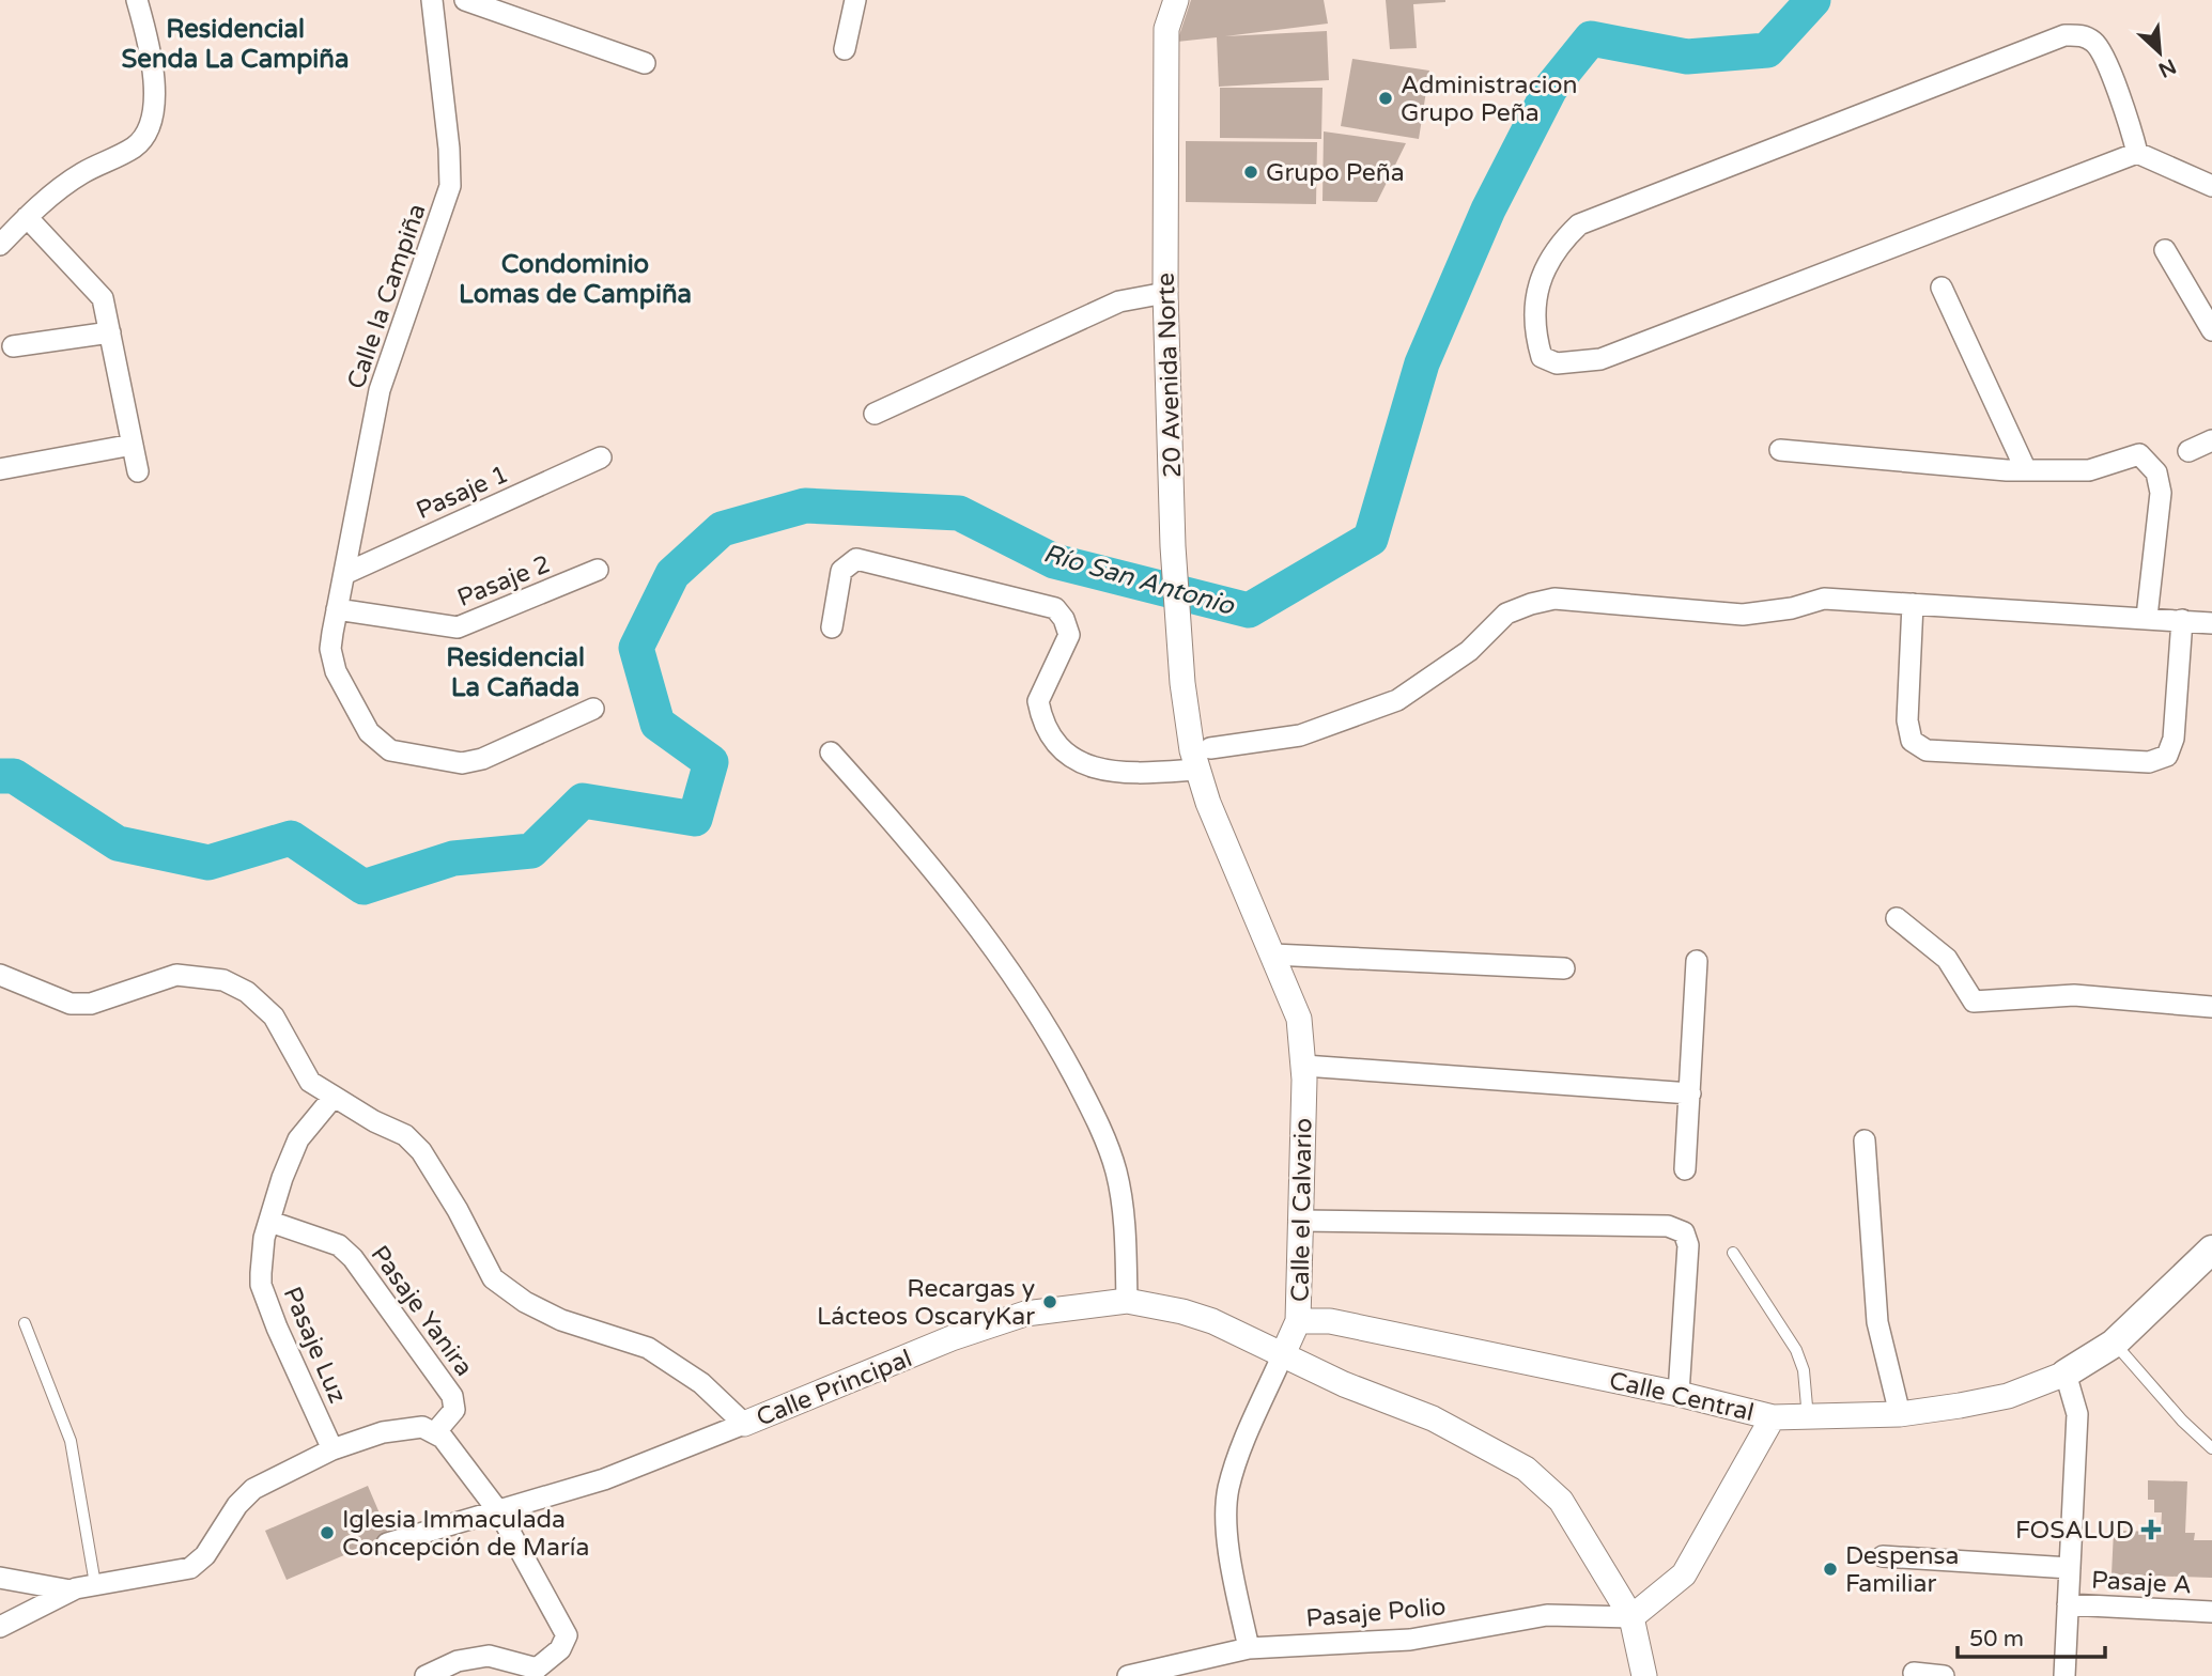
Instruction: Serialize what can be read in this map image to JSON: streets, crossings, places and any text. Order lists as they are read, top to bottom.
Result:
{
  "streets": {
    "street": [
      "Calle la Campiña",
      "20 Avenida Norte",
      "Pasaje 1",
      "Pasaje 2",
      "Calle el Calvario",
      "Pasaje Yanira",
      "Pasaje Luz",
      "Calle Principal",
      "Calle Central",
      "Pasaje A",
      "Pasaje Polio"
    ]
  },
  "crossings": [
    ["Calle la Campiña", "Pasaje 1"],
    ["Calle la Campiña", "Pasaje 2"],
    ["20 Avenida Norte", "Calle el Calvario"],
    ["Calle el Calvario", "Calle Principal"],
    ["Calle el Calvario", "Calle Central"],
    ["Pasaje Yanira", "Pasaje Luz"]
  ],
  "districts": ["Residencial Senda La Campiña", "Condominio Lomas de Campiña", "Residencial La Cañada"],
  "water": ["Río San Antonio"],
  "places": {
    "other": [
      "Administracion Grupo Peña",
      "Grupo Peña",
      "Recargas y Lácteos OscaryKar",
      "Iglesia Immaculada Concepción de María",
      "Despensa Familiar"
    ],
    "health": ["FOSALUD"]
  },
  "scale_bar": "50 m",
  "north": "bottom right"
}
